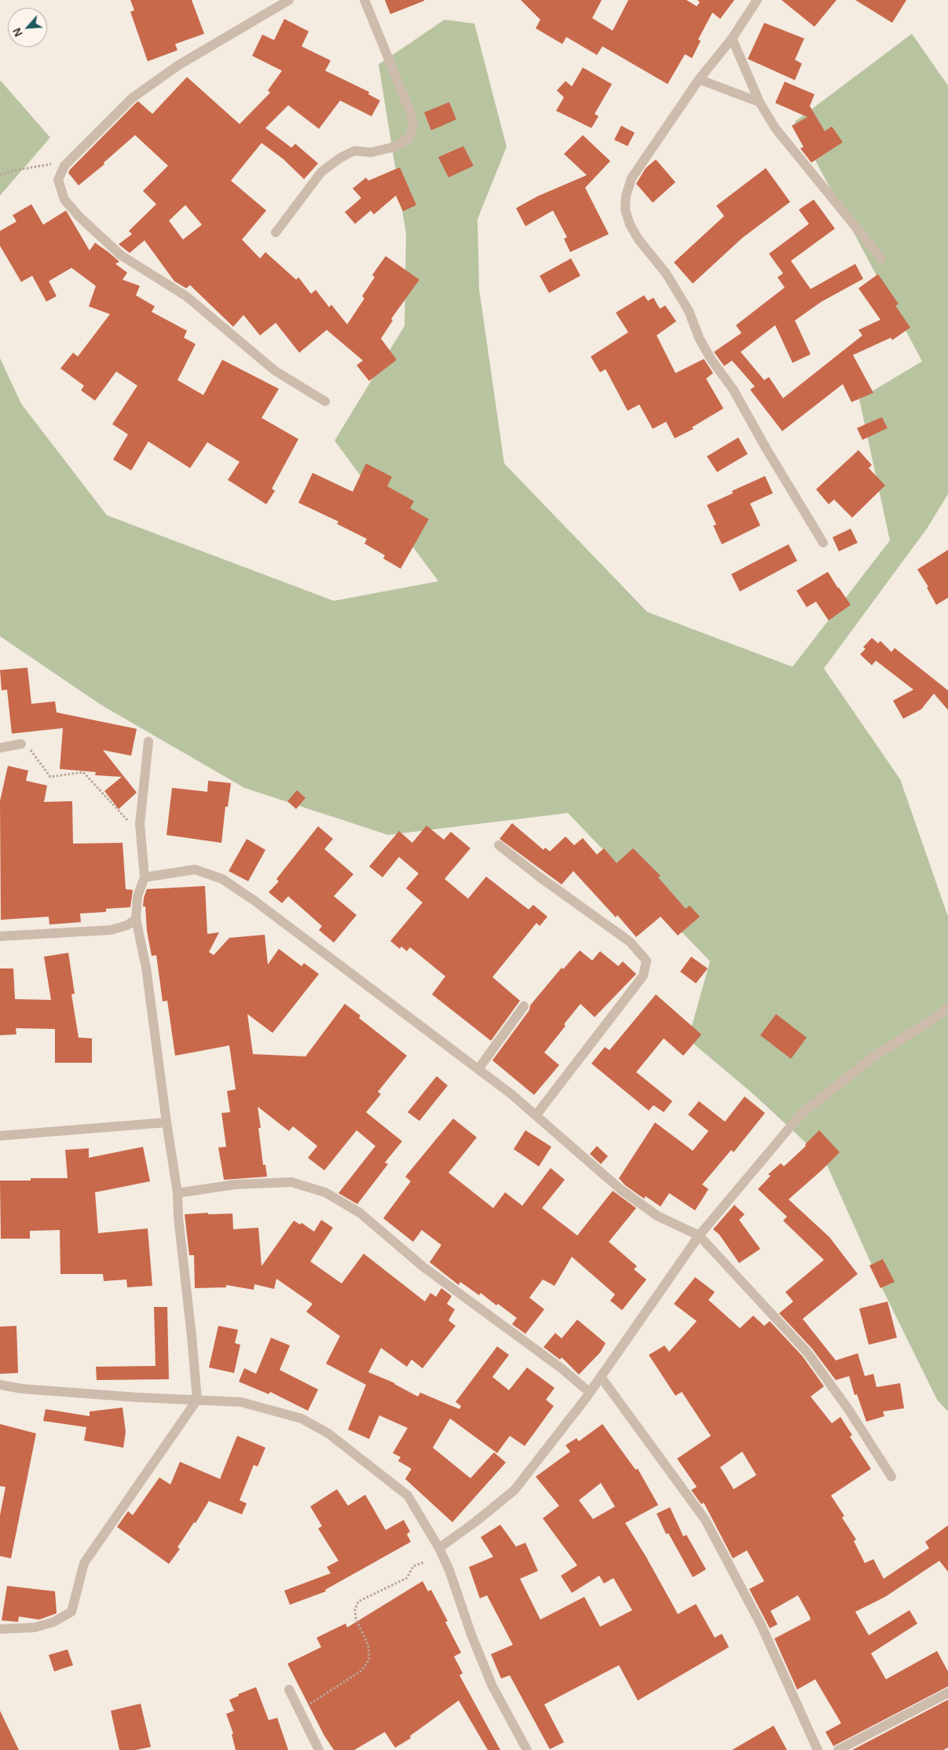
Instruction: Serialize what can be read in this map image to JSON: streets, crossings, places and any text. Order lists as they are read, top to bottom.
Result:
{
  "north": "bottom left"
}
